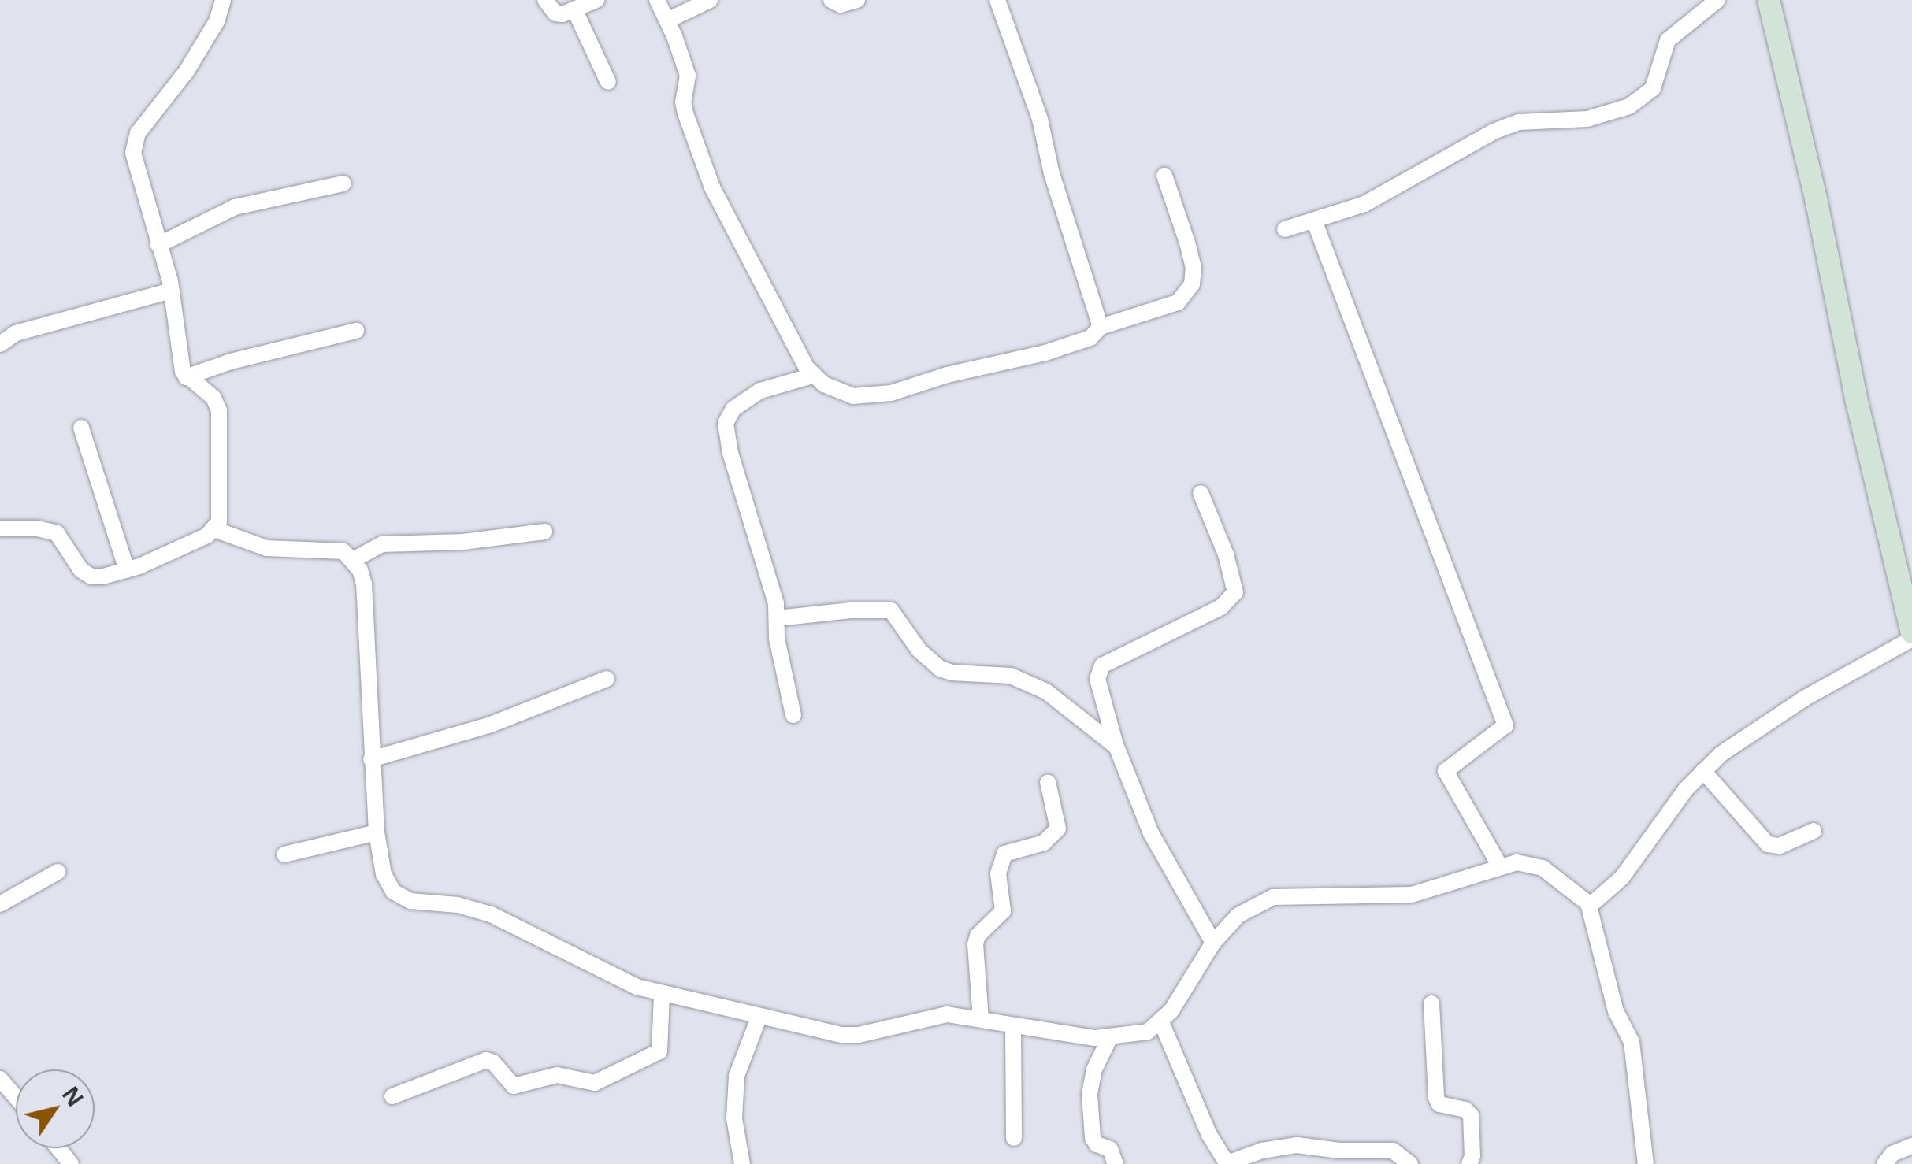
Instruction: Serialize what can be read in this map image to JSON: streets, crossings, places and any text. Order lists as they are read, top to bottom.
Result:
{
  "north": "top right"
}
